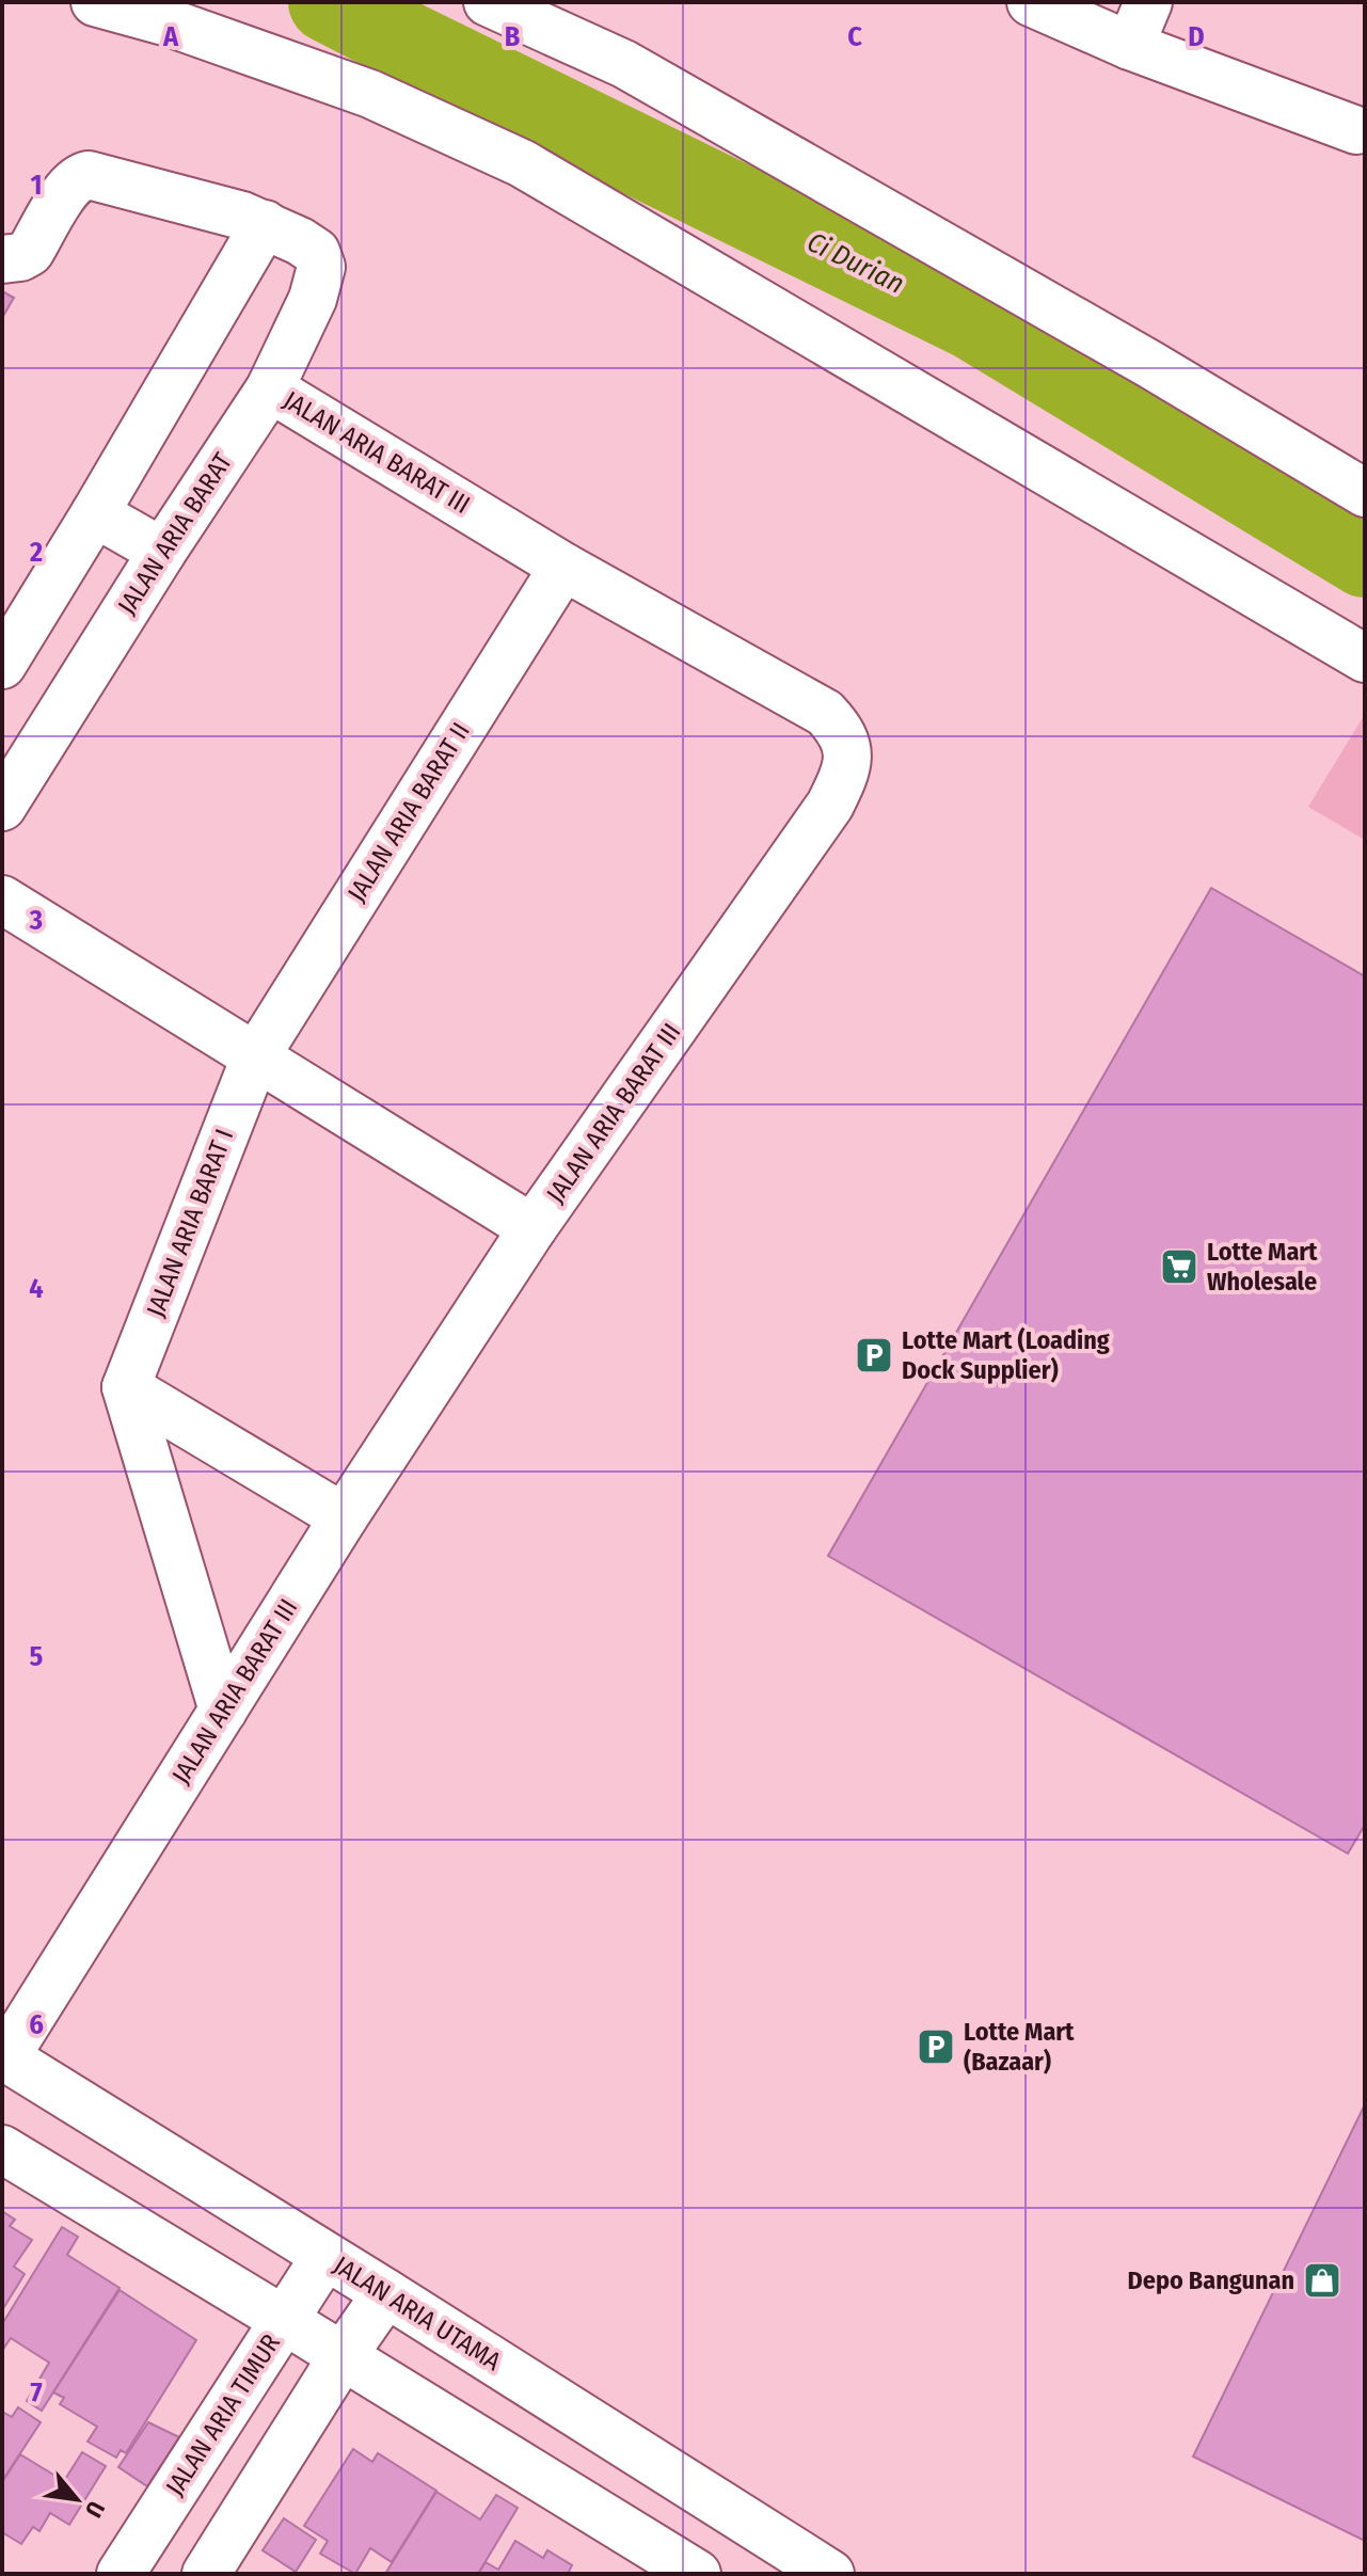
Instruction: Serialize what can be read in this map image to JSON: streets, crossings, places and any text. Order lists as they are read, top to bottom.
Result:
{
  "streets": {
    "street": [
      "JALAN ARIA BARAT III",
      "JALAN ARIA BARAT",
      "JALAN ARIA BARAT II",
      "JALAN ARIA BARAT I",
      "JALAN ARIA UTAMA",
      "JALAN ARIA TIMUR"
    ]
  },
  "crossings": [
    ["JALAN ARIA BARAT III", "JALAN ARIA BARAT"],
    ["JALAN ARIA BARAT III", "JALAN ARIA BARAT II"],
    ["JALAN ARIA BARAT III", "JALAN ARIA UTAMA"],
    ["JALAN ARIA BARAT II", "JALAN ARIA BARAT I"],
    ["JALAN ARIA UTAMA", "JALAN ARIA TIMUR"]
  ],
  "water": ["Ci Durian"],
  "places": {
    "supermarket": ["Lotte Mart Wholesale"],
    "parking": ["Lotte Mart (Loading Dock Supplier)", "Lotte Mart (Bazaar)"],
    "shop": ["Depo Bangunan"]
  },
  "north": "bottom right",
  "grid": {
    "columns": [
      "A",
      "B",
      "C",
      "D"
    ],
    "rows": [
      "1",
      "2",
      "3",
      "4",
      "5",
      "6",
      "7"
    ]
  }
}
